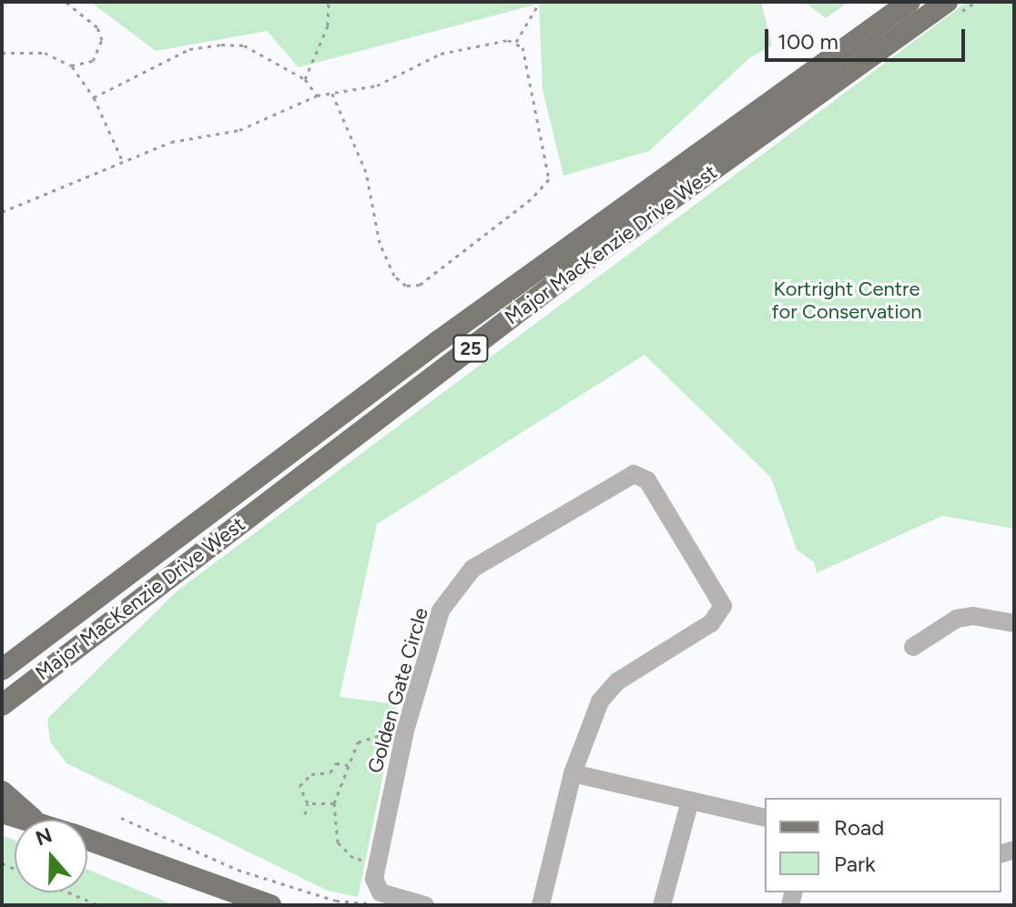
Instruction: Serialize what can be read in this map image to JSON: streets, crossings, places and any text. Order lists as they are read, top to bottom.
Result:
{
  "streets": {
    "main road": ["Major MacKenzie Drive West", "25"],
    "street": ["Golden Gate Circle"]
  },
  "parks": ["Kortright Centre for Conservation"],
  "legend": ["Road", "Park"],
  "scale_bar": "100 m",
  "north": "top"
}
